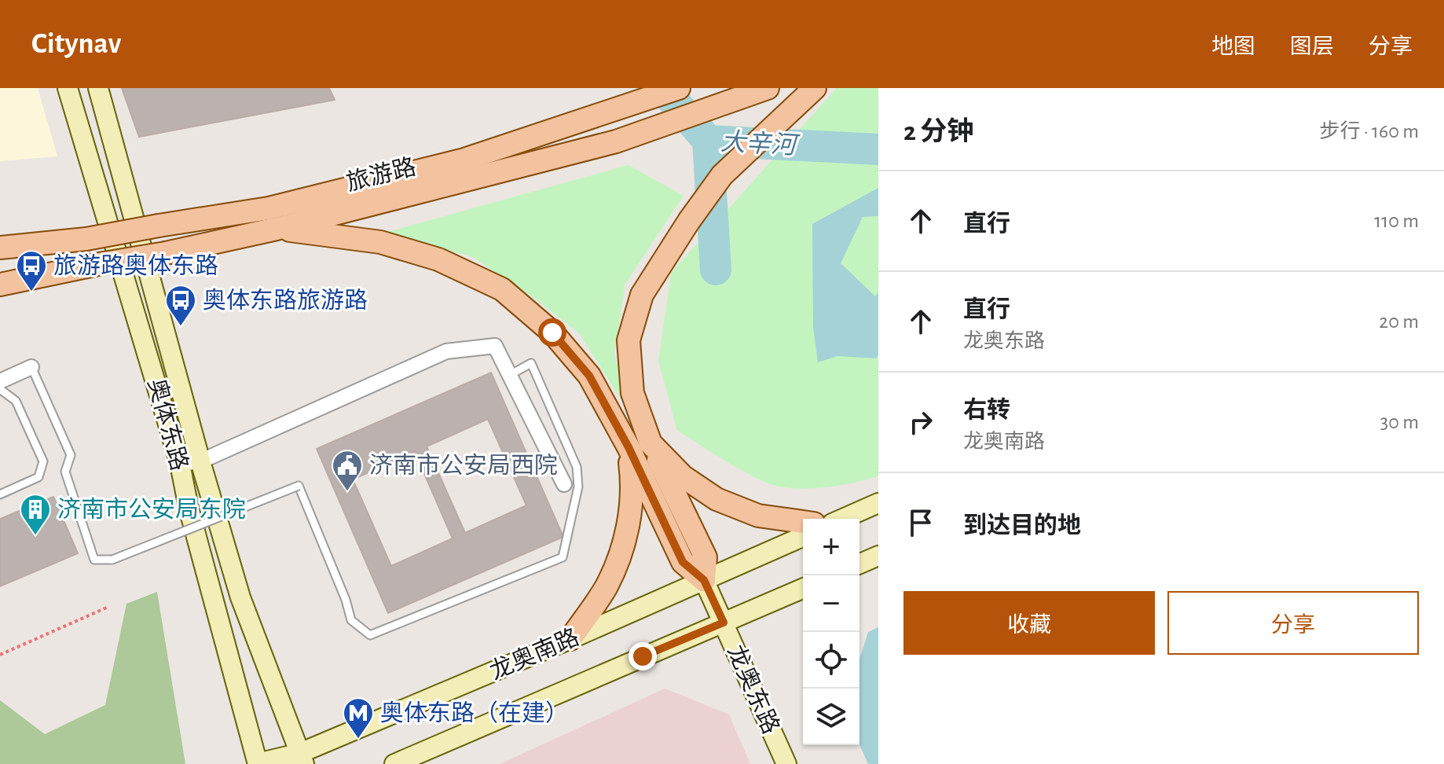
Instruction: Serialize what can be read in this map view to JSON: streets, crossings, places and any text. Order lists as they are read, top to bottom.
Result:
{
  "streets": {
    "main road": [
      "旅游路",
      "奥体东路",
      "龙奥南路",
      "龙奥东路"
    ]
  },
  "crossings": [
    ["奥体东路", "龙奥南路"],
    ["龙奥南路", "龙奥东路"]
  ],
  "water": ["大辛河"],
  "places": {
    "bus stop": ["旅游路奥体东路", "奥体东路旅游路"],
    "public building": ["济南市公安局西院"],
    "building": ["济南市公安局东院"],
    "metro station": ["奥体东路（在建）"]
  },
  "page": {
    "header": "Citynav",
    "nav": ["地图", "图层", "分享"],
    "heading": ["2 分钟", "步行 · 160 m"],
    "list": [
      ["直行", "110 m"],
      ["直行", "龙奥东路", "20 m"],
      ["右转", "龙奥南路", "30 m"],
      "到达目的地"
    ],
    "map_buttons": ["+", "−"],
    "buttons": ["收藏", "分享"]
  }
}
